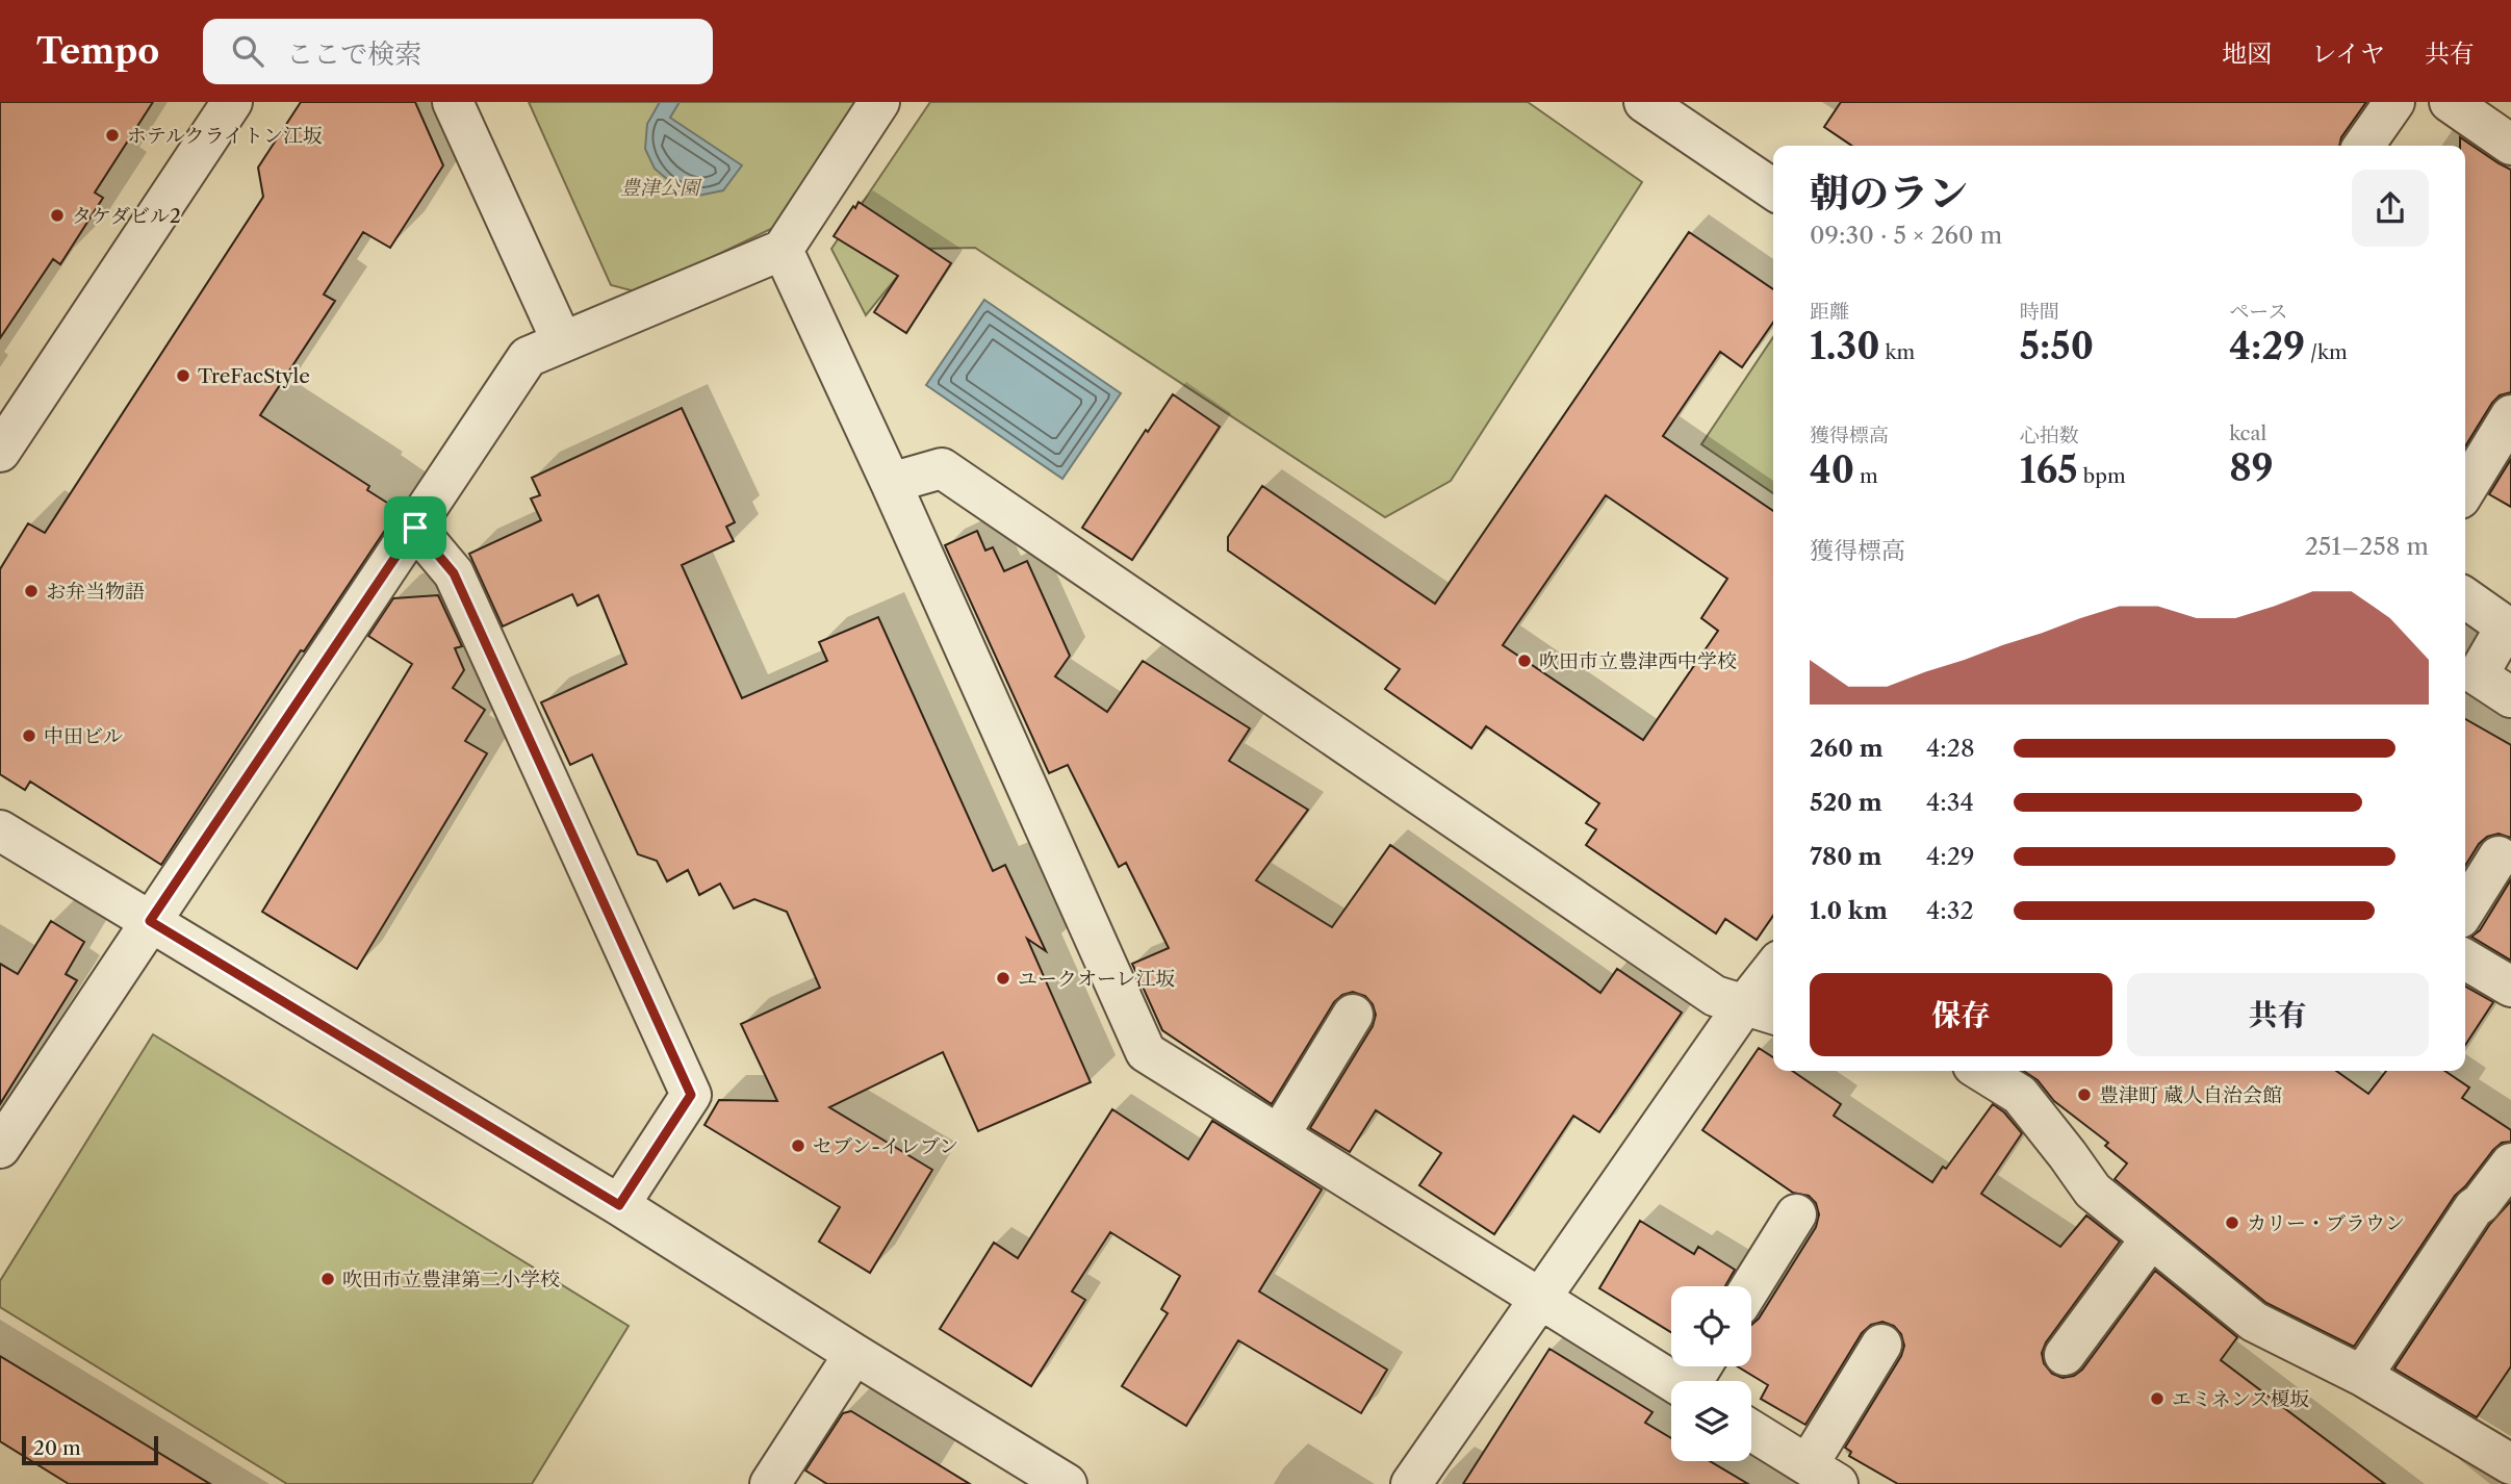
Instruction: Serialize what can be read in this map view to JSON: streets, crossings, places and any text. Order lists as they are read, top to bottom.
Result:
{
  "parks": ["豊津公園"],
  "places": [
    "ホテルクライトン江坂",
    "タケダビル2",
    "TreFacStyle",
    "お弁当物語",
    "吹田市立豊津西中学校",
    "中田ビル",
    "ユークオーレ江坂",
    "豊津町 蔵人自治会館",
    "セブン-イレブン",
    "カリー・ブラウン",
    "吹田市立豊津第二小学校",
    "エミネンス榎坂"
  ],
  "scale_bar": "20 m",
  "page": {
    "header": "Tempo",
    "search": "ここで検索",
    "nav": ["地図", "レイヤ", "共有"],
    "heading": ["朝のラン", "09:30 · 5 × 260 m"],
    "stats": [
      ["距離", "1.30 km"],
      ["時間", "5:50"],
      ["ペース", "4:29 /km"],
      ["獲得標高", "40 m"],
      ["心拍数", "165 bpm"],
      ["kcal", "89"]
    ],
    "chart": ["獲得標高", "251–258 m"],
    "list": [
      {
        "name": "260 m",
        "note": "4:28"
      },
      {
        "name": "520 m",
        "note": "4:34"
      },
      {
        "name": "780 m",
        "note": "4:29"
      },
      {
        "name": "1.0 km",
        "note": "4:32"
      }
    ],
    "buttons": ["保存", "共有"],
    "scale": "20 m"
  }
}
